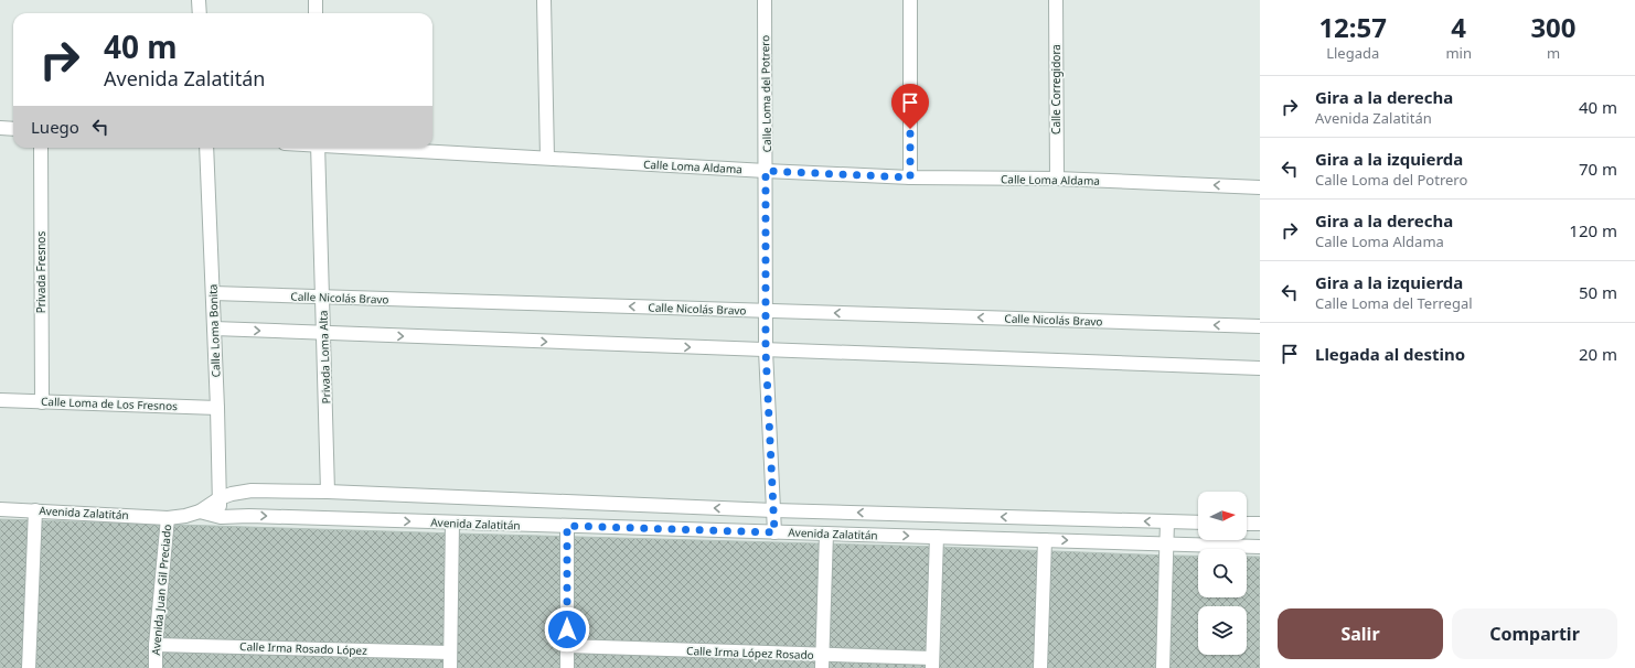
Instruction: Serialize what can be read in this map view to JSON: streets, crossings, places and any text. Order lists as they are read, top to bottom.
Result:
{
  "streets": {
    "street": [
      "Calle Corregidora",
      "Calle Loma del Potrero",
      "Calle Loma Aldama",
      "Privada Fresnos",
      "Calle Nicolás Bravo",
      "Calle Loma Bonita",
      "Privada Loma Alta",
      "Calle Loma de Los Fresnos",
      "Avenida Zalatitán",
      "Avenida Juan Gil Preciado",
      "Calle Irma Rosado López",
      "Calle Irma López Rosado"
    ]
  },
  "crossings": [
    ["Calle Corregidora", "Calle Loma Aldama"],
    ["Calle Loma del Potrero", "Calle Loma Aldama"],
    ["Calle Loma del Potrero", "Calle Nicolás Bravo"],
    ["Calle Loma del Potrero", "Avenida Zalatitán"],
    ["Privada Fresnos", "Calle Loma de Los Fresnos"],
    ["Calle Nicolás Bravo", "Calle Loma Bonita"],
    ["Calle Nicolás Bravo", "Privada Loma Alta"],
    ["Calle Loma Bonita", "Calle Loma de Los Fresnos"],
    ["Calle Loma Bonita", "Avenida Zalatitán"],
    ["Calle Loma Bonita", "Avenida Juan Gil Preciado"],
    ["Privada Loma Alta", "Avenida Zalatitán"],
    ["Avenida Zalatitán", "Avenida Juan Gil Preciado"],
    ["Avenida Juan Gil Preciado", "Calle Irma Rosado López"]
  ],
  "north": "right",
  "page": {
    "eta": [
      "12:57",
      "Llegada",
      "4",
      "min",
      "300",
      "m"
    ],
    "turn": ["40 m", "Avenida Zalatitán"],
    "list": [
      {
        "name": "Gira a la derecha",
        "note": "Avenida Zalatitán",
        "value": "40 m"
      },
      {
        "name": "Gira a la izquierda",
        "note": "Calle Loma del Potrero",
        "value": "70 m"
      },
      {
        "name": "Gira a la derecha",
        "note": "Calle Loma Aldama",
        "value": "120 m"
      },
      {
        "name": "Gira a la izquierda",
        "note": "Calle Loma del Terregal",
        "value": "50 m"
      },
      {
        "name": "Llegada al destino",
        "value": "20 m"
      }
    ],
    "then": "Luego",
    "buttons": ["Salir", "Compartir"]
  }
}
